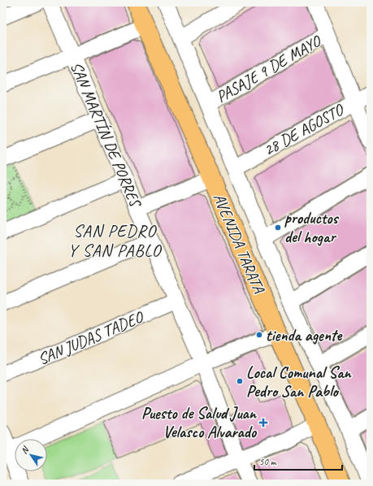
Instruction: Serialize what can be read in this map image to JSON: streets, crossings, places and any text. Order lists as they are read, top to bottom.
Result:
{
  "streets": {
    "highway": ["AVENIDA TARATA"],
    "street": [
      "PASAJE 9 DE MAYO",
      "28 DE AGOSTO",
      "SAN MARTÍN DE PORRES",
      "SAN JUDAS TADEO"
    ]
  },
  "crossings": [
    ["PASAJE 9 DE MAYO", "AVENIDA TARATA"],
    ["28 DE AGOSTO", "AVENIDA TARATA"],
    ["SAN MARTÍN DE PORRES", "SAN JUDAS TADEO"]
  ],
  "districts": ["SAN PEDRO Y SAN PABLO"],
  "places": {
    "other": ["productos del hogar", "tienda agente", "Local Comunal San Pedro San Pablo"],
    "health": ["Puesto de Salud Juan Velasco Alvarado"]
  },
  "scale_bar": "50 m",
  "north": "top left"
}
